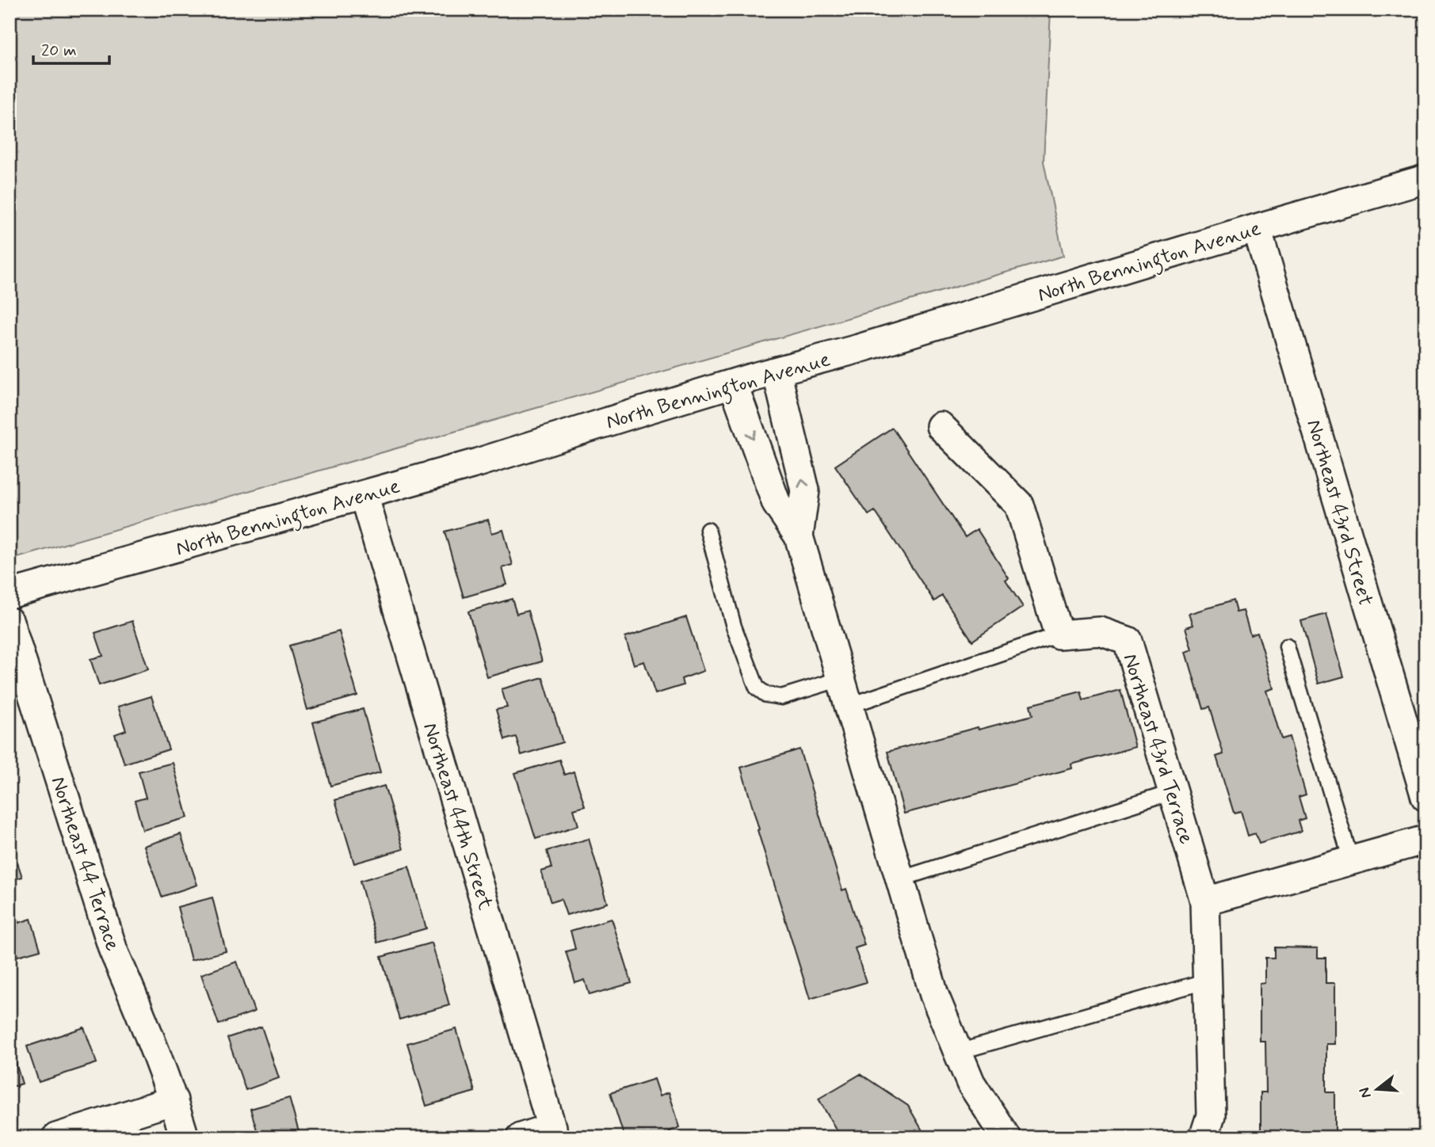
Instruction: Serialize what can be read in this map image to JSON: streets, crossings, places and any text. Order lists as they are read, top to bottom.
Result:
{
  "streets": {
    "street": [
      "North Bennington Avenue",
      "Northeast 43rd Street",
      "Northeast 43rd Terrace",
      "Northeast 44th Street",
      "Northeast 44 Terrace"
    ]
  },
  "crossings": [
    ["North Bennington Avenue", "Northeast 43rd Street"],
    ["North Bennington Avenue", "Northeast 44th Street"]
  ],
  "scale_bar": "20 m",
  "north": "left"
}
